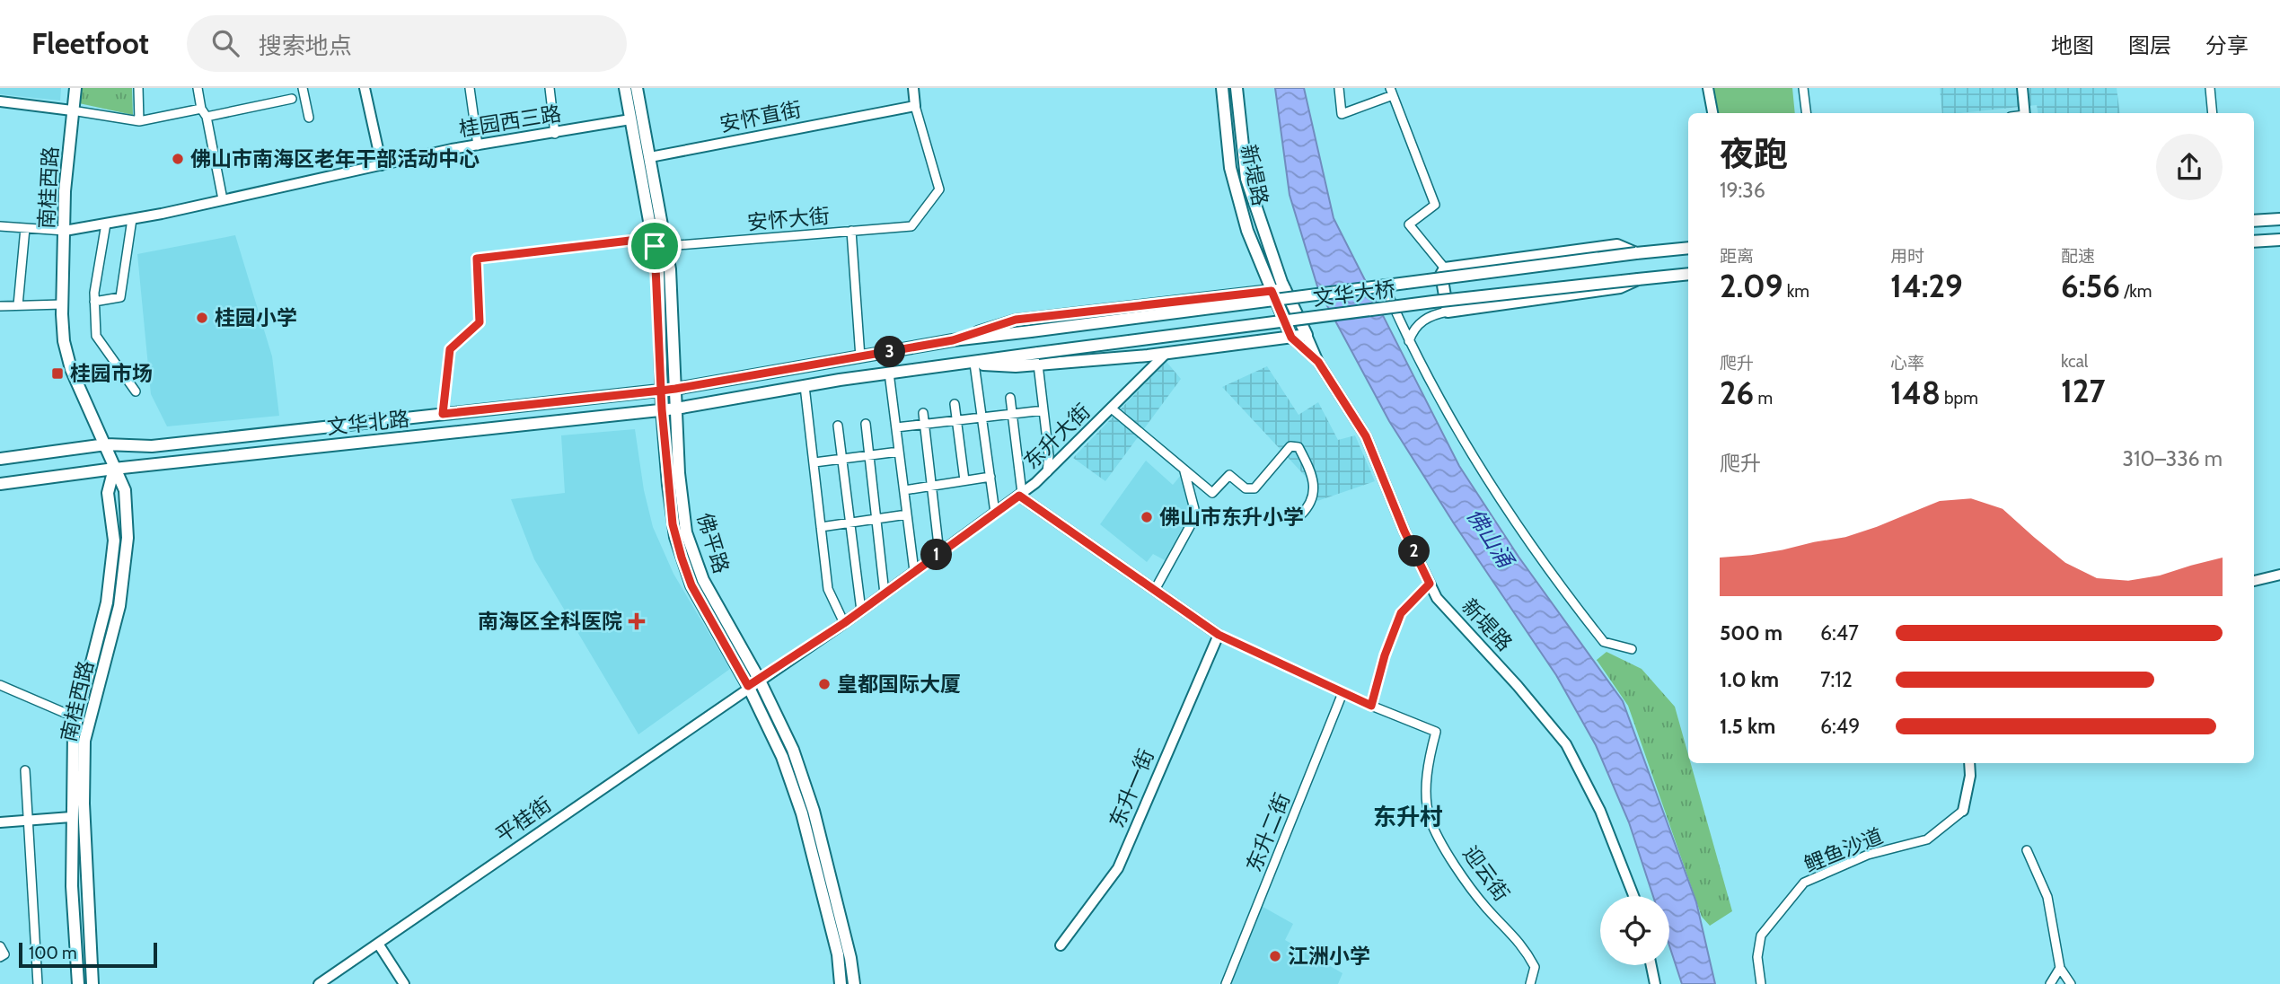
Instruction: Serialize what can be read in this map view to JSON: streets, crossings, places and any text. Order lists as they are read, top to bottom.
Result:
{
  "streets": {
    "main road": [
      "新堤路",
      "南桂西路",
      "文华大桥",
      "文华北路",
      "佛平路"
    ],
    "street": [
      "安怀直街",
      "桂园西三路",
      "安怀大街",
      "东升大街",
      "东升一街",
      "平桂街",
      "东升二街",
      "鲤鱼沙道",
      "迎云街"
    ]
  },
  "crossings": [
    ["安怀直街", "安怀大街"],
    ["安怀直街", "佛平路"],
    ["桂园西三路", "南桂西路"],
    ["桂园西三路", "佛平路"],
    ["南桂西路", "文华北路"],
    ["安怀大街", "佛平路"],
    ["文华大桥", "文华北路"],
    ["文华北路", "佛平路"],
    ["东升大街", "佛平路"],
    ["东升大街", "平桂街"],
    ["佛平路", "平桂街"]
  ],
  "districts": ["东升村"],
  "water": ["佛山涌"],
  "places": {
    "other": [
      "佛山市南海区老年干部活动中心",
      "桂园小学",
      "佛山市东升小学",
      "皇都国际大厦",
      "江洲小学"
    ],
    "transit": ["桂园市场"],
    "health": ["南海区全科医院"]
  },
  "scale_bar": "100 m",
  "page": {
    "header": "Fleetfoot",
    "search": "搜索地点",
    "nav": ["地图", "图层", "分享"],
    "heading": ["夜跑", "19:36"],
    "stats": [
      ["距离", "2.09 km"],
      ["用时", "14:29"],
      ["配速", "6:56 /km"],
      ["爬升", "26 m"],
      ["心率", "148 bpm"],
      ["kcal", "127"]
    ],
    "pins": ["3", "2", "1"],
    "chart": ["爬升", "310–336 m"],
    "list": [
      {
        "name": "500 m",
        "note": "6:47"
      },
      {
        "name": "1.0 km",
        "note": "7:12"
      },
      {
        "name": "1.5 km",
        "note": "6:49"
      }
    ],
    "scale": "100 m"
  }
}
